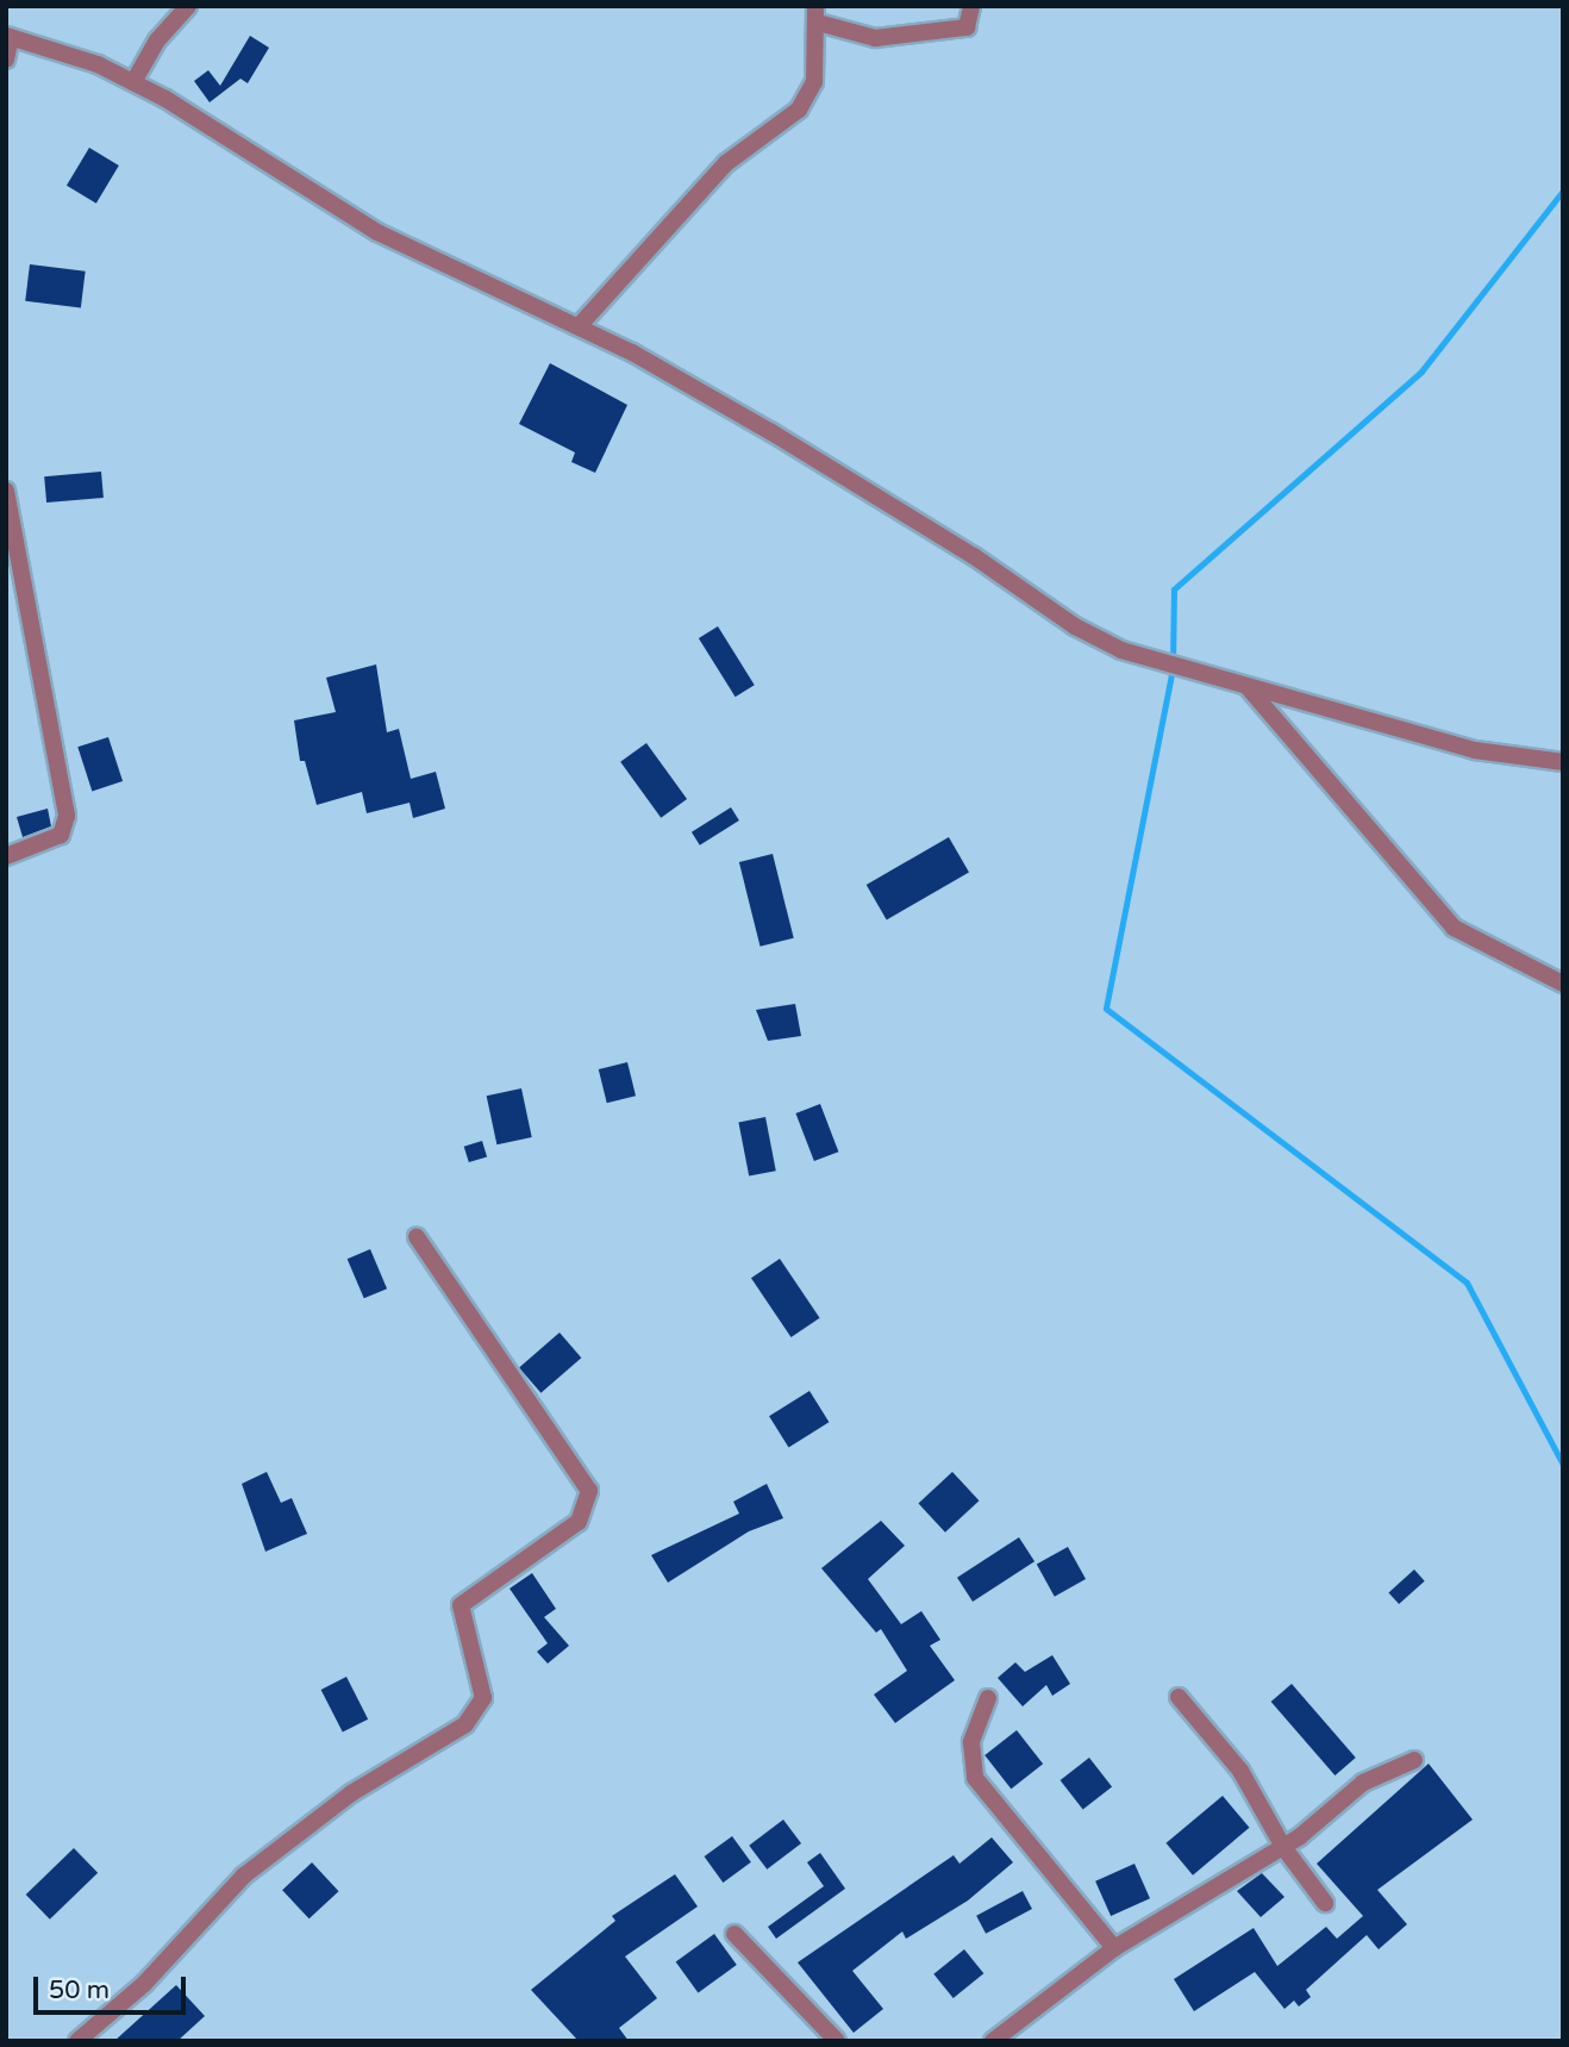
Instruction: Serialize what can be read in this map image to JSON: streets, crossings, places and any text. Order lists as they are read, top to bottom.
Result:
{
  "scale_bar": "50 m"
}
